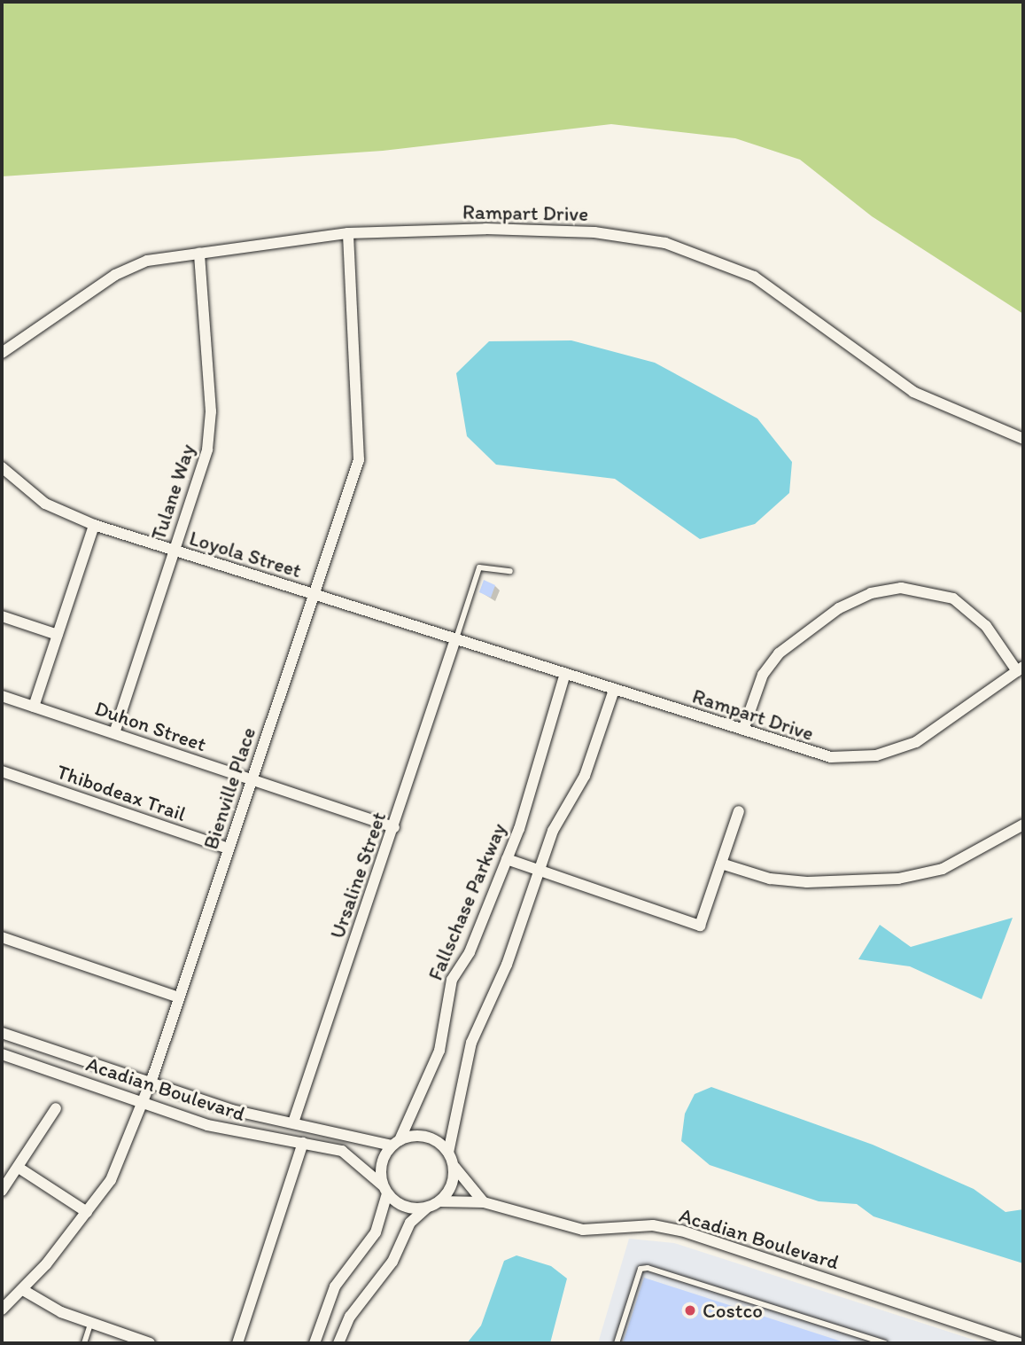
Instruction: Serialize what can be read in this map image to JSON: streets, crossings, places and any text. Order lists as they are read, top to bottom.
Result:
{
  "streets": {
    "street": [
      "Rampart Drive",
      "Tulane Way",
      "Loyola Street",
      "Duhon Street",
      "Bienville Place",
      "Thibodeax Trail",
      "Ursaline Street",
      "Fallschase Parkway",
      "Acadian Boulevard"
    ]
  },
  "crossings": [
    ["Rampart Drive", "Tulane Way"],
    ["Rampart Drive", "Loyola Street"],
    ["Rampart Drive", "Bienville Place"],
    ["Rampart Drive", "Ursaline Street"],
    ["Rampart Drive", "Fallschase Parkway"],
    ["Tulane Way", "Loyola Street"],
    ["Tulane Way", "Duhon Street"],
    ["Loyola Street", "Bienville Place"],
    ["Loyola Street", "Ursaline Street"],
    ["Duhon Street", "Bienville Place"],
    ["Duhon Street", "Ursaline Street"],
    ["Bienville Place", "Thibodeax Trail"],
    ["Bienville Place", "Acadian Boulevard"],
    ["Ursaline Street", "Acadian Boulevard"],
    ["Fallschase Parkway", "Acadian Boulevard"]
  ],
  "places": ["Costco"]
}
